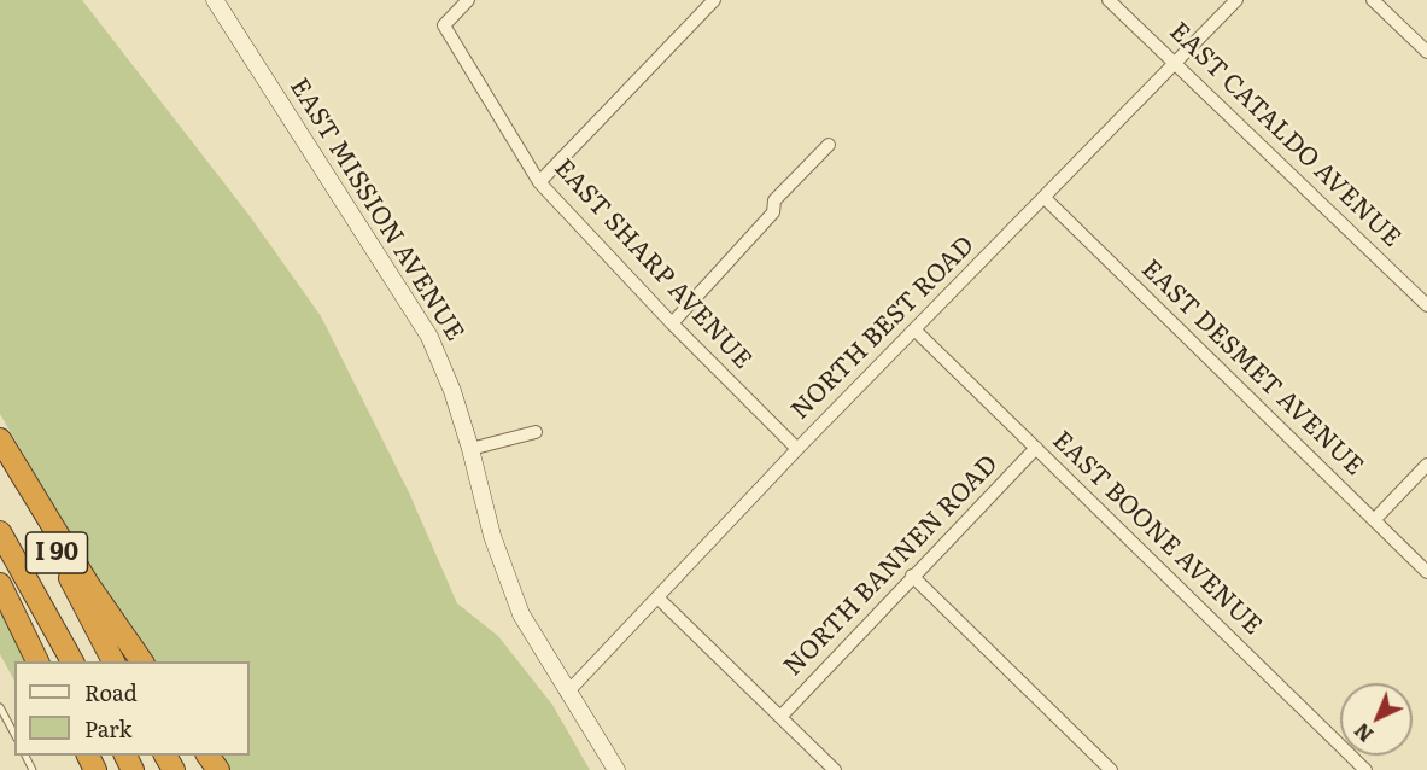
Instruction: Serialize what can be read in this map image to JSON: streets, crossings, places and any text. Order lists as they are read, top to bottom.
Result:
{
  "streets": {
    "highway": ["I 90"],
    "street": [
      "EAST CATALDO AVENUE",
      "EAST MISSION AVENUE",
      "EAST SHARP AVENUE",
      "NORTH BEST ROAD",
      "EAST DESMET AVENUE",
      "EAST BOONE AVENUE",
      "NORTH BANNEN ROAD"
    ]
  },
  "crossings": [
    ["EAST CATALDO AVENUE", "NORTH BEST ROAD"],
    ["EAST MISSION AVENUE", "NORTH BEST ROAD"],
    ["EAST SHARP AVENUE", "NORTH BEST ROAD"],
    ["NORTH BEST ROAD", "EAST DESMET AVENUE"],
    ["NORTH BEST ROAD", "EAST BOONE AVENUE"],
    ["EAST BOONE AVENUE", "NORTH BANNEN ROAD"]
  ],
  "legend": ["Road", "Park"],
  "north": "bottom left"
}
